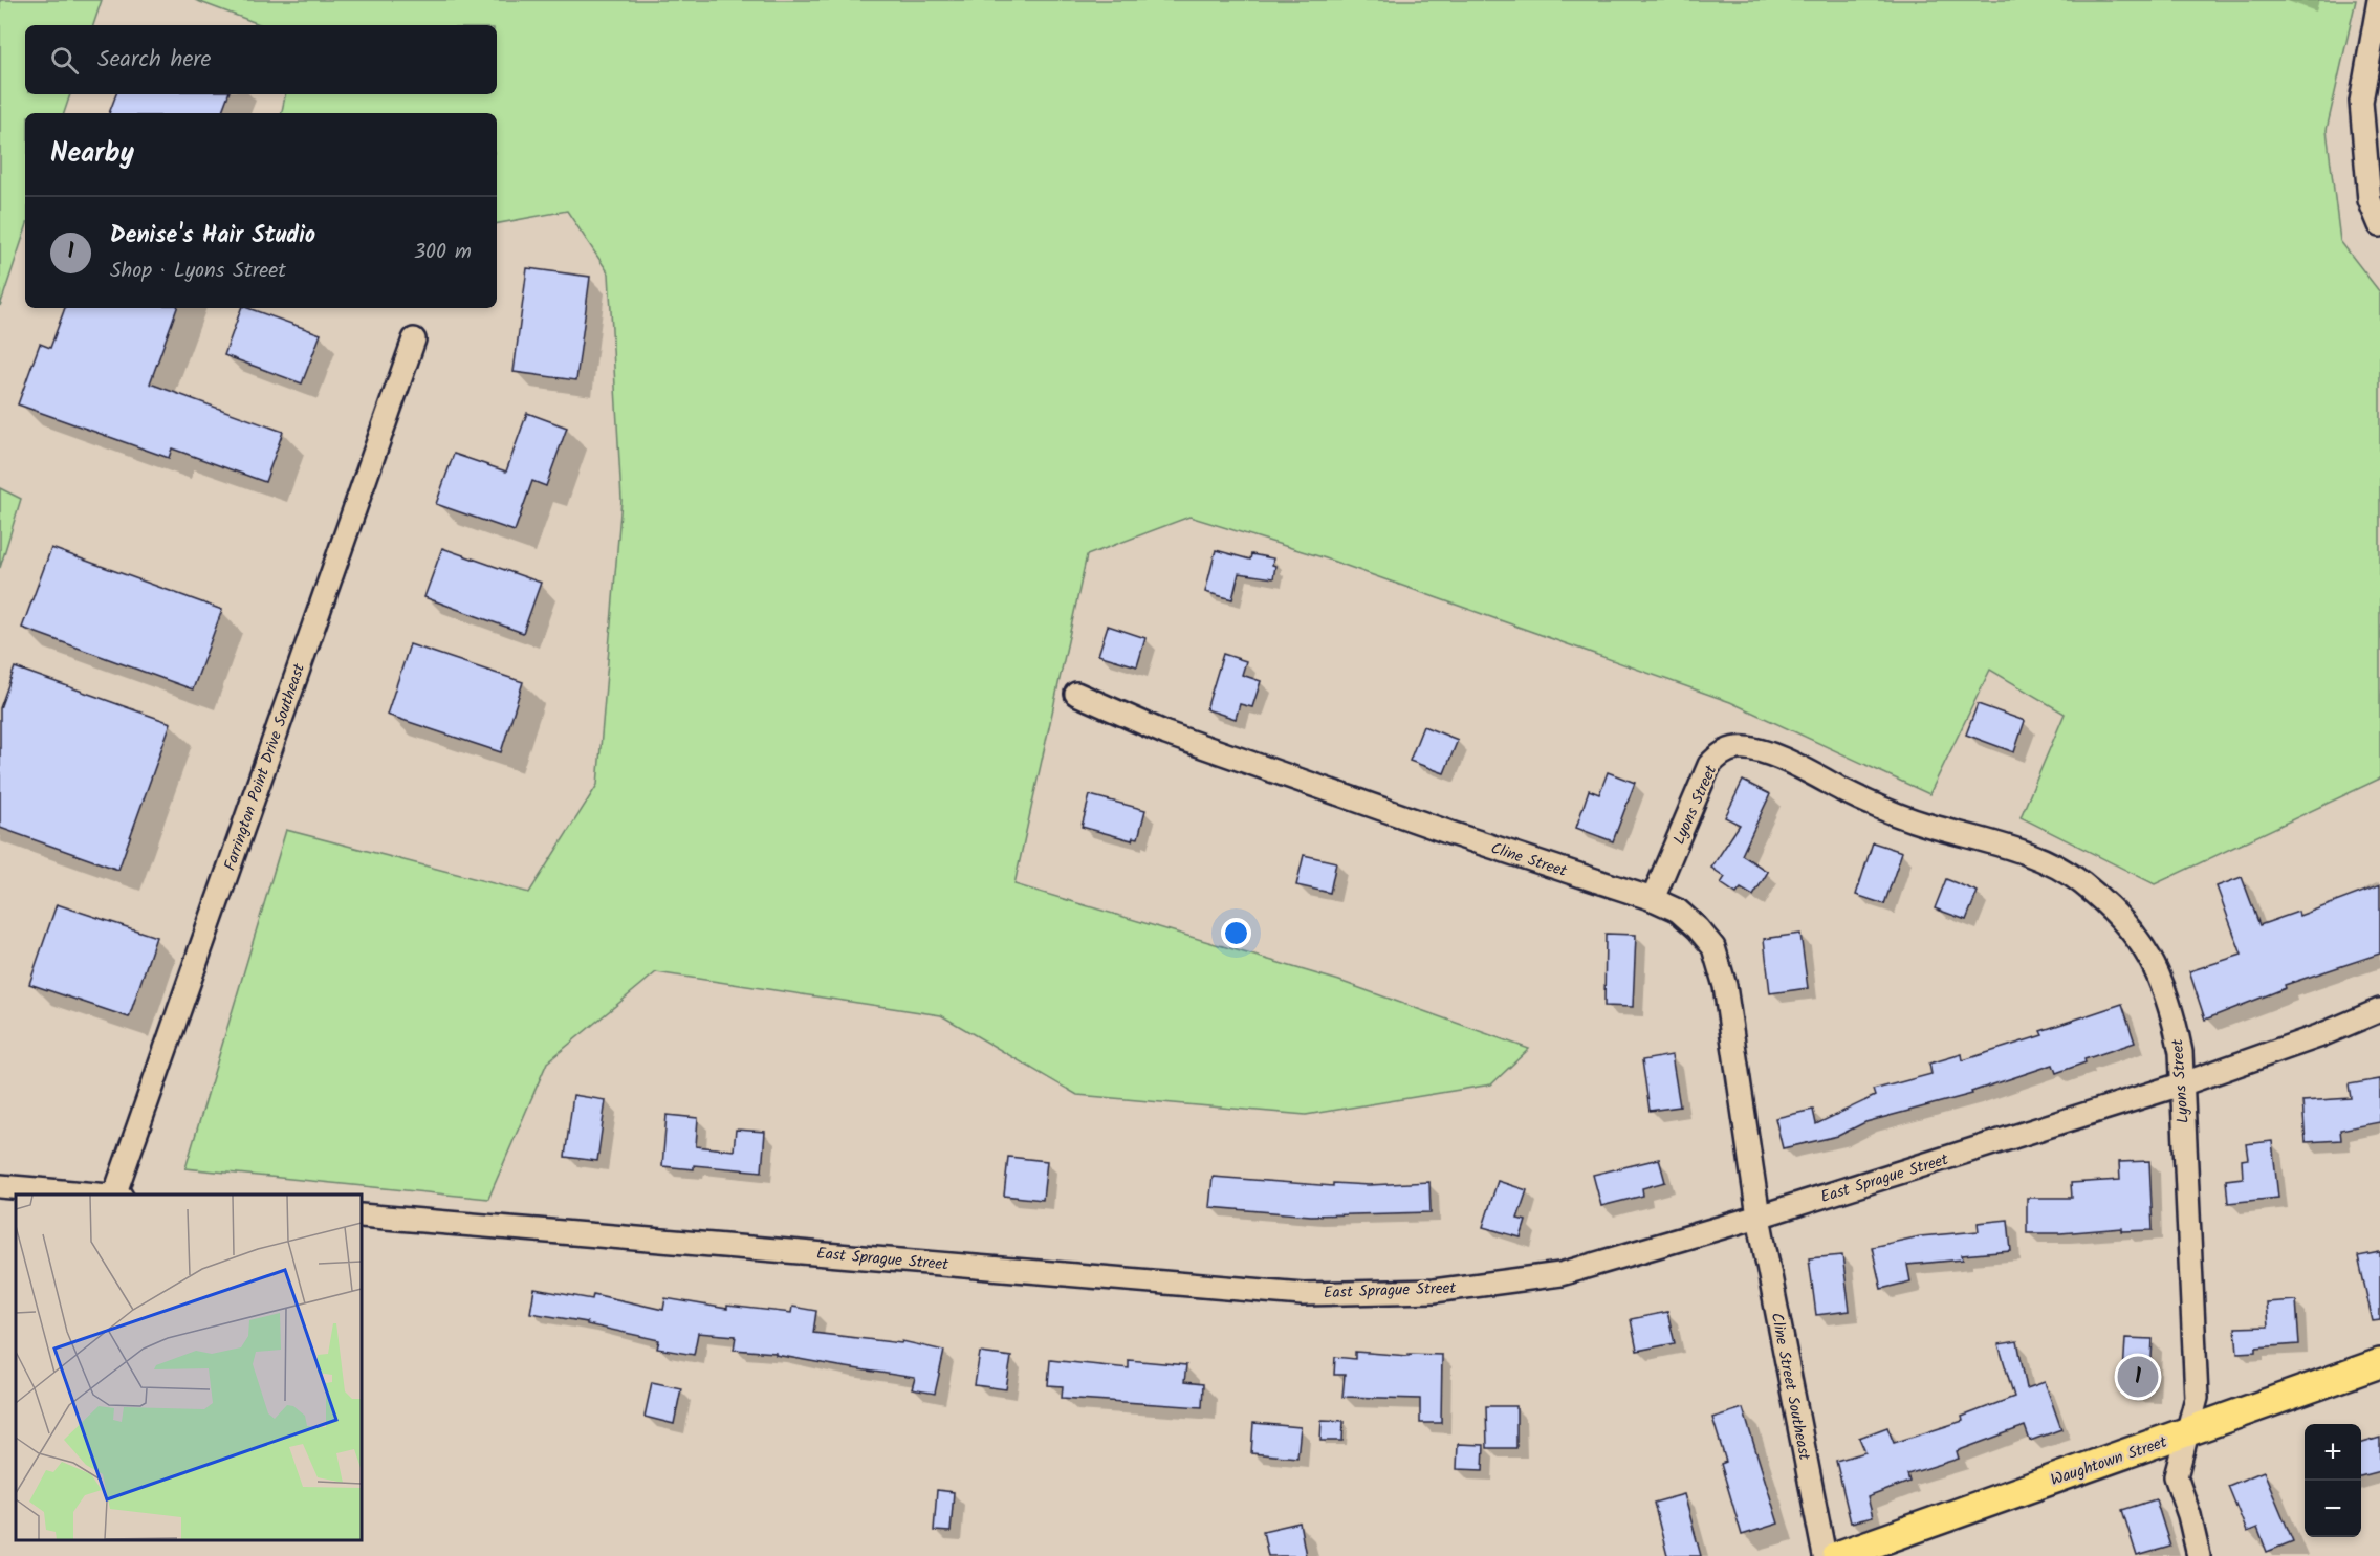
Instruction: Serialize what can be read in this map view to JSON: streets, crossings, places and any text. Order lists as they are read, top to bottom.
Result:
{
  "streets": {
    "main road": ["Waughtown Street"],
    "street": [
      "Farrington Point Drive Southeast",
      "Lyons Street",
      "Cline Street",
      "East Sprague Street",
      "Cline Street Southeast"
    ]
  },
  "crossings": [
    ["Lyons Street", "Cline Street"],
    ["Lyons Street", "East Sprague Street"],
    ["Lyons Street", "Waughtown Street"],
    ["Cline Street", "East Sprague Street"],
    ["Cline Street", "Cline Street Southeast"],
    ["East Sprague Street", "Cline Street Southeast"]
  ],
  "page": {
    "search": "Search here",
    "heading": "Nearby",
    "list": [
      {
        "mark": "1",
        "name": "Denise's Hair Studio",
        "note": "Shop · Lyons Street",
        "value": "300 m"
      }
    ],
    "pins": "1",
    "map_buttons": ["+", "−"]
  }
}
